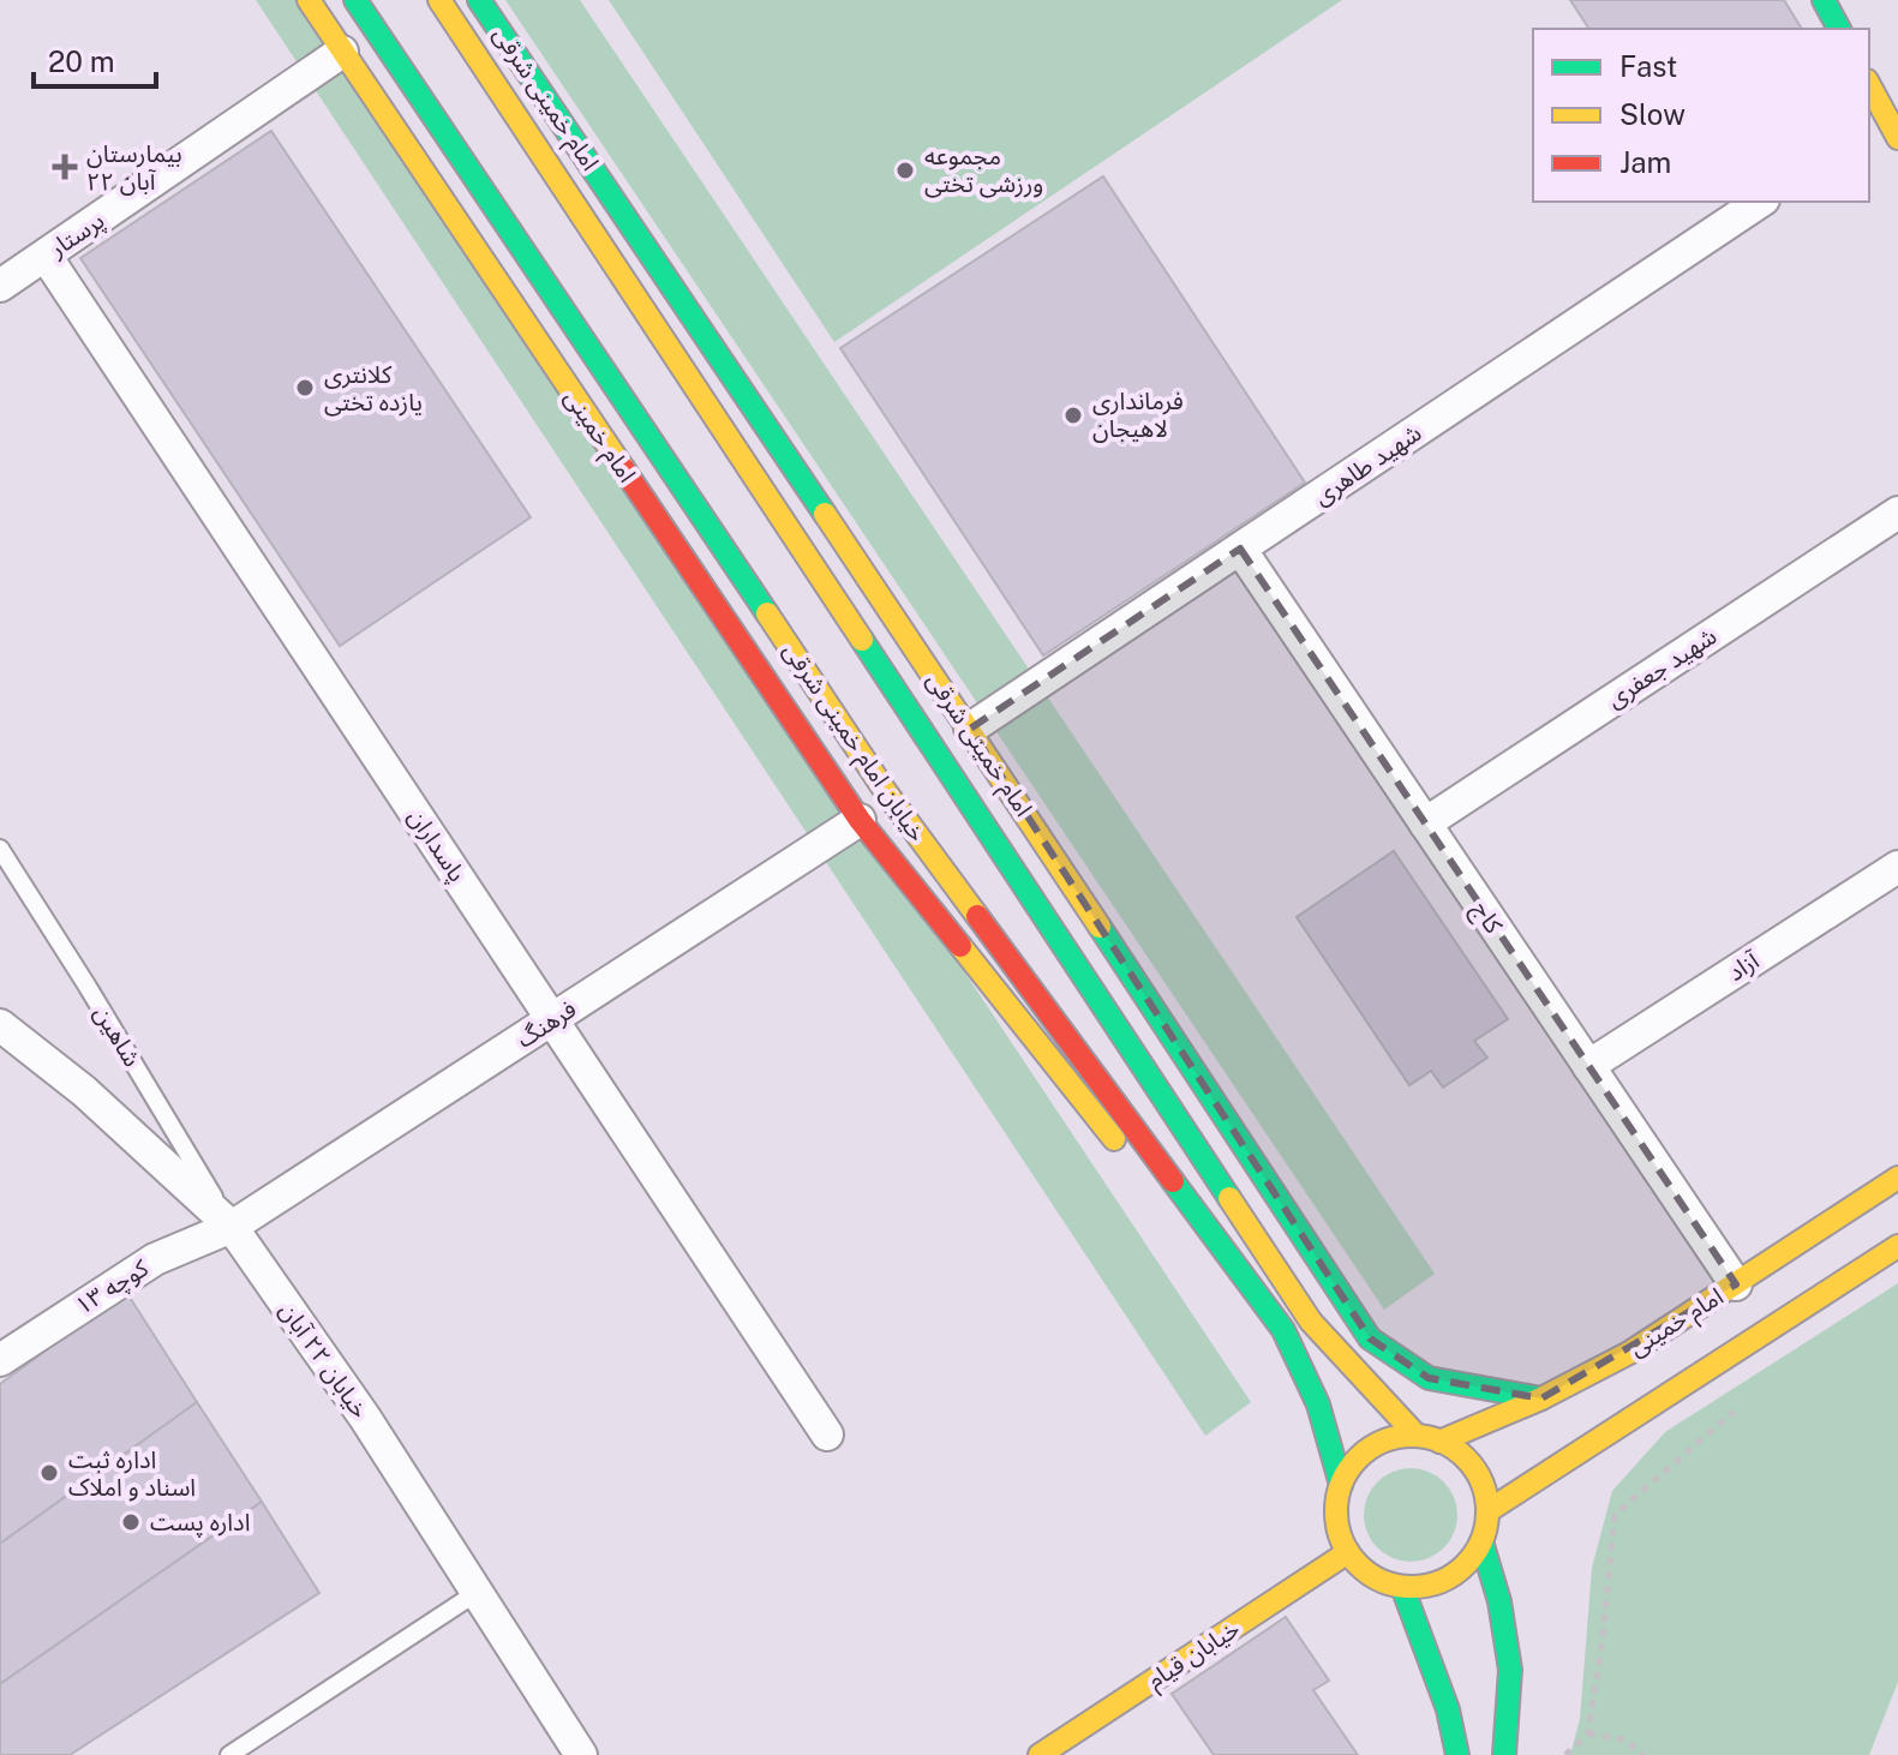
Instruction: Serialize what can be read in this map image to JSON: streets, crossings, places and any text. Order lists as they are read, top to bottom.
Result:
{
  "streets": {
    "main road": [
      "امام خمینی شرقی",
      "امام خمینی",
      "خیابان امام خمینی شرقی",
      "خیابان قیام"
    ],
    "street": [
      "پرستار",
      "شهید طاهری",
      "شهید جعفری",
      "پاسداران",
      "کاج",
      "آزاد",
      "فرهنگ",
      "کوچه ۱۳",
      "خیابان ۲۲ آبان"
    ],
    "lane": ["شاهین"]
  },
  "crossings": [
    ["امام خمینی شرقی", "امام خمینی"],
    ["امام خمینی شرقی", "شهید طاهری"],
    ["پرستار", "امام خمینی"],
    ["پرستار", "پاسداران"],
    ["امام خمینی", "خیابان امام خمینی شرقی"],
    ["امام خمینی", "کاج"],
    ["امام خمینی", "فرهنگ"],
    ["امام خمینی", "خیابان قیام"],
    ["شهید طاهری", "کاج"],
    ["شهید جعفری", "کاج"],
    ["خیابان امام خمینی شرقی", "خیابان قیام"],
    ["پاسداران", "فرهنگ"],
    ["کاج", "آزاد"],
    ["فرهنگ", "شاهین"],
    ["فرهنگ", "کوچه ۱۳"],
    ["فرهنگ", "خیابان ۲۲ آبان"],
    ["شاهین", "کوچه ۱۳"],
    ["شاهین", "خیابان ۲۲ آبان"],
    ["کوچه ۱۳", "خیابان ۲۲ آبان"]
  ],
  "places": {
    "health": ["بیمارستان ۲۲ آبان"],
    "other": [
      "مجموعه ورزشی تختی",
      "کلانتری یازده تختی",
      "فرمانداری لاهیجان",
      "اداره ثبت اسناد و املاک",
      "اداره پست"
    ]
  },
  "legend": ["Fast", "Slow", "Jam"],
  "scale_bar": "20 m"
}
